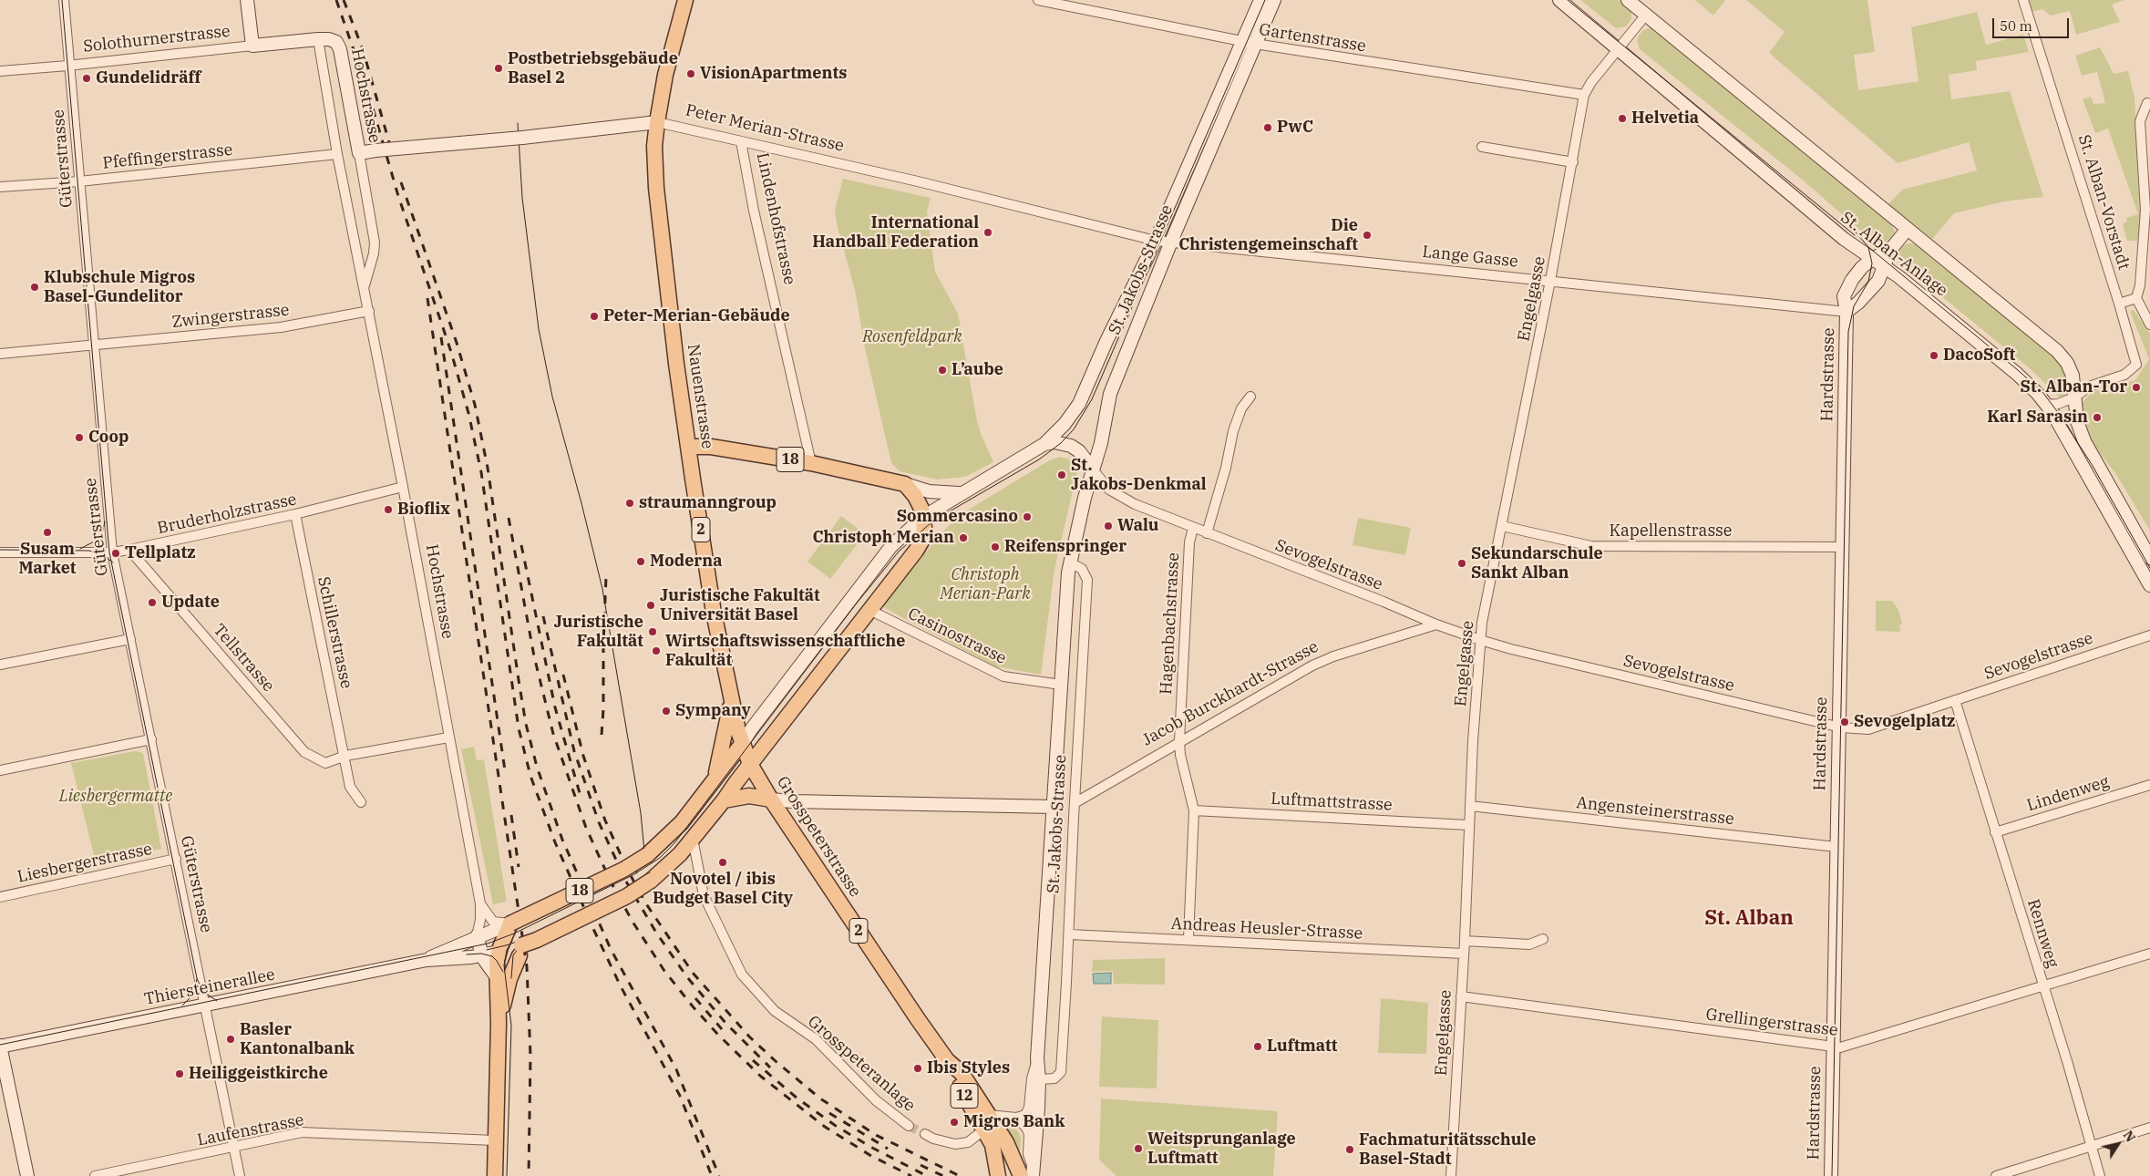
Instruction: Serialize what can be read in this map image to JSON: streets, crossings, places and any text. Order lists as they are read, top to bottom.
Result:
{
  "streets": {
    "main road": [
      "Solothurnerstrasse",
      "Hochstrasse",
      "Peter Merian-Strasse",
      "St. Alban-Anlage",
      "St. Jakobs-Strasse",
      "Hardstrasse",
      "Nauenstrasse",
      "18",
      "2",
      "Grosspeterstrasse",
      "Thiersteinerallee",
      "12"
    ],
    "street": [
      "Gartenstrasse",
      "Pfeffingerstrasse",
      "Güterstrasse",
      "St. Alban-Vorstadt",
      "Lindenhofstrasse",
      "Lange Gasse",
      "Engelgasse",
      "Zwingerstrasse",
      "Bruderholzstrasse",
      "Kapellenstrasse",
      "Sevogelstrasse",
      "Hagenbachstrasse",
      "Schillerstrasse",
      "Casinostrasse",
      "Tellstrasse",
      "Jacob Burckhardt-Strasse",
      "Lindenweg",
      "Luftmattstrasse",
      "Angensteinerstrasse",
      "Liesbergerstrasse",
      "Andreas Heusler-Strasse",
      "Rennweg",
      "Grellingerstrasse",
      "Grosspeteranlage",
      "Laufenstrasse"
    ]
  },
  "crossings": [
    ["Gartenstrasse", "St. Jakobs-Strasse"],
    ["Gartenstrasse", "Engelgasse"],
    ["Solothurnerstrasse", "Hochstrasse"],
    ["Solothurnerstrasse", "Güterstrasse"],
    ["Hochstrasse", "Peter Merian-Strasse"],
    ["Hochstrasse", "Pfeffingerstrasse"],
    ["Hochstrasse", "Zwingerstrasse"],
    ["Hochstrasse", "18"],
    ["Hochstrasse", "Bruderholzstrasse"],
    ["Hochstrasse", "Tellstrasse"],
    ["Hochstrasse", "Thiersteinerallee"],
    ["Peter Merian-Strasse", "Lindenhofstrasse"],
    ["Peter Merian-Strasse", "Lange Gasse"],
    ["Peter Merian-Strasse", "St. Jakobs-Strasse"],
    ["Peter Merian-Strasse", "Nauenstrasse"],
    ["Pfeffingerstrasse", "Güterstrasse"],
    ["Güterstrasse", "Zwingerstrasse"],
    ["Güterstrasse", "Bruderholzstrasse"],
    ["Güterstrasse", "Liesbergerstrasse"],
    ["Güterstrasse", "Thiersteinerallee"],
    ["Güterstrasse", "Laufenstrasse"],
    ["St. Alban-Vorstadt", "St. Alban-Anlage"],
    ["Lindenhofstrasse", "18"],
    ["St. Alban-Anlage", "Engelgasse"],
    ["St. Alban-Anlage", "Hardstrasse"],
    ["Lange Gasse", "St. Jakobs-Strasse"],
    ["Lange Gasse", "Engelgasse"],
    ["Lange Gasse", "Hardstrasse"],
    ["St. Jakobs-Strasse", "Nauenstrasse"],
    ["St. Jakobs-Strasse", "18"],
    ["St. Jakobs-Strasse", "Sevogelstrasse"],
    ["St. Jakobs-Strasse", "Casinostrasse"],
    ["St. Jakobs-Strasse", "Jacob Burckhardt-Strasse"],
    ["St. Jakobs-Strasse", "Grosspeterstrasse"],
    ["St. Jakobs-Strasse", "Andreas Heusler-Strasse"],
    ["Engelgasse", "Kapellenstrasse"],
    ["Engelgasse", "Sevogelstrasse"],
    ["Engelgasse", "Luftmattstrasse"],
    ["Engelgasse", "Angensteinerstrasse"],
    ["Engelgasse", "Andreas Heusler-Strasse"],
    ["Engelgasse", "Grellingerstrasse"],
    ["Hardstrasse", "Kapellenstrasse"],
    ["Hardstrasse", "Sevogelstrasse"],
    ["Hardstrasse", "Angensteinerstrasse"],
    ["Hardstrasse", "Grellingerstrasse"],
    ["Nauenstrasse", "18"],
    ["Nauenstrasse", "Grosspeterstrasse"],
    ["18", "Casinostrasse"],
    ["18", "Grosspeterstrasse"],
    ["18", "Thiersteinerallee"],
    ["18", "Grosspeteranlage"],
    ["Bruderholzstrasse", "Schillerstrasse"],
    ["Bruderholzstrasse", "Tellstrasse"],
    ["Sevogelstrasse", "Hagenbachstrasse"],
    ["Sevogelstrasse", "Jacob Burckhardt-Strasse"],
    ["Sevogelstrasse", "Rennweg"],
    ["Hagenbachstrasse", "Jacob Burckhardt-Strasse"],
    ["Hagenbachstrasse", "Luftmattstrasse"],
    ["Hagenbachstrasse", "Andreas Heusler-Strasse"],
    ["Schillerstrasse", "Tellstrasse"],
    ["Lindenweg", "Rennweg"],
    ["Rennweg", "Grellingerstrasse"]
  ],
  "districts": ["St. Alban"],
  "parks": ["Rosenfeldpark", "Christoph Merian-Park", "Liesbergermatte"],
  "places": [
    "Postbetriebsgebäude Basel 2",
    "VisionApartments",
    "Gundelidräff",
    "Helvetia",
    "PwC",
    "International Handball Federation",
    "Die Christengemeinschaft",
    "Klubschule Migros Basel-Gundelitor",
    "Peter-Merian-Gebäude",
    "DacoSoft",
    "L’aube",
    "St. Alban-Tor",
    "Karl Sarasin",
    "Coop",
    "St. Jakobs-Denkmal",
    "straumanngroup",
    "Bioflix",
    "Sommercasino",
    "Walu",
    "Susam Market",
    "Christoph Merian",
    "Reifenspringer",
    "Tellplatz",
    "Moderna",
    "Sekundarschule Sankt Alban",
    "Update",
    "Juristische Fakultät Universität Basel",
    "Juristische Fakultät",
    "Wirtschaftswissenschaftliche Fakultät",
    "Sympany",
    "Sevogelplatz",
    "Novotel / ibis Budget Basel City",
    "Basler Kantonalbank",
    "Luftmatt",
    "Ibis Styles",
    "Heiliggeistkirche",
    "Migros Bank",
    "Weitsprunganlage Luftmatt",
    "Fachmaturitätsschule Basel-Stadt"
  ],
  "scale_bar": "50 m",
  "north": "top right"
}
